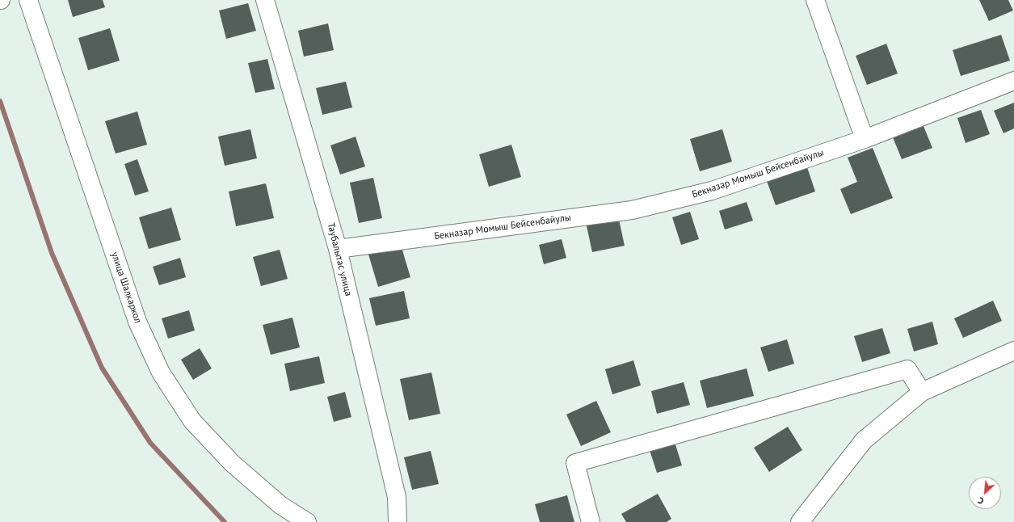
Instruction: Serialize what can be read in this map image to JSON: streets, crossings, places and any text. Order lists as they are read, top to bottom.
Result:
{
  "streets": {
    "street": ["Бекназар Момыш Бейсенбайулы", "Таубалытас улица", "улица Шалкаркол"]
  },
  "crossings": [
    ["Бекназар Момыш Бейсенбайулы", "Таубалытас улица"]
  ],
  "north": "bottom left"
}
